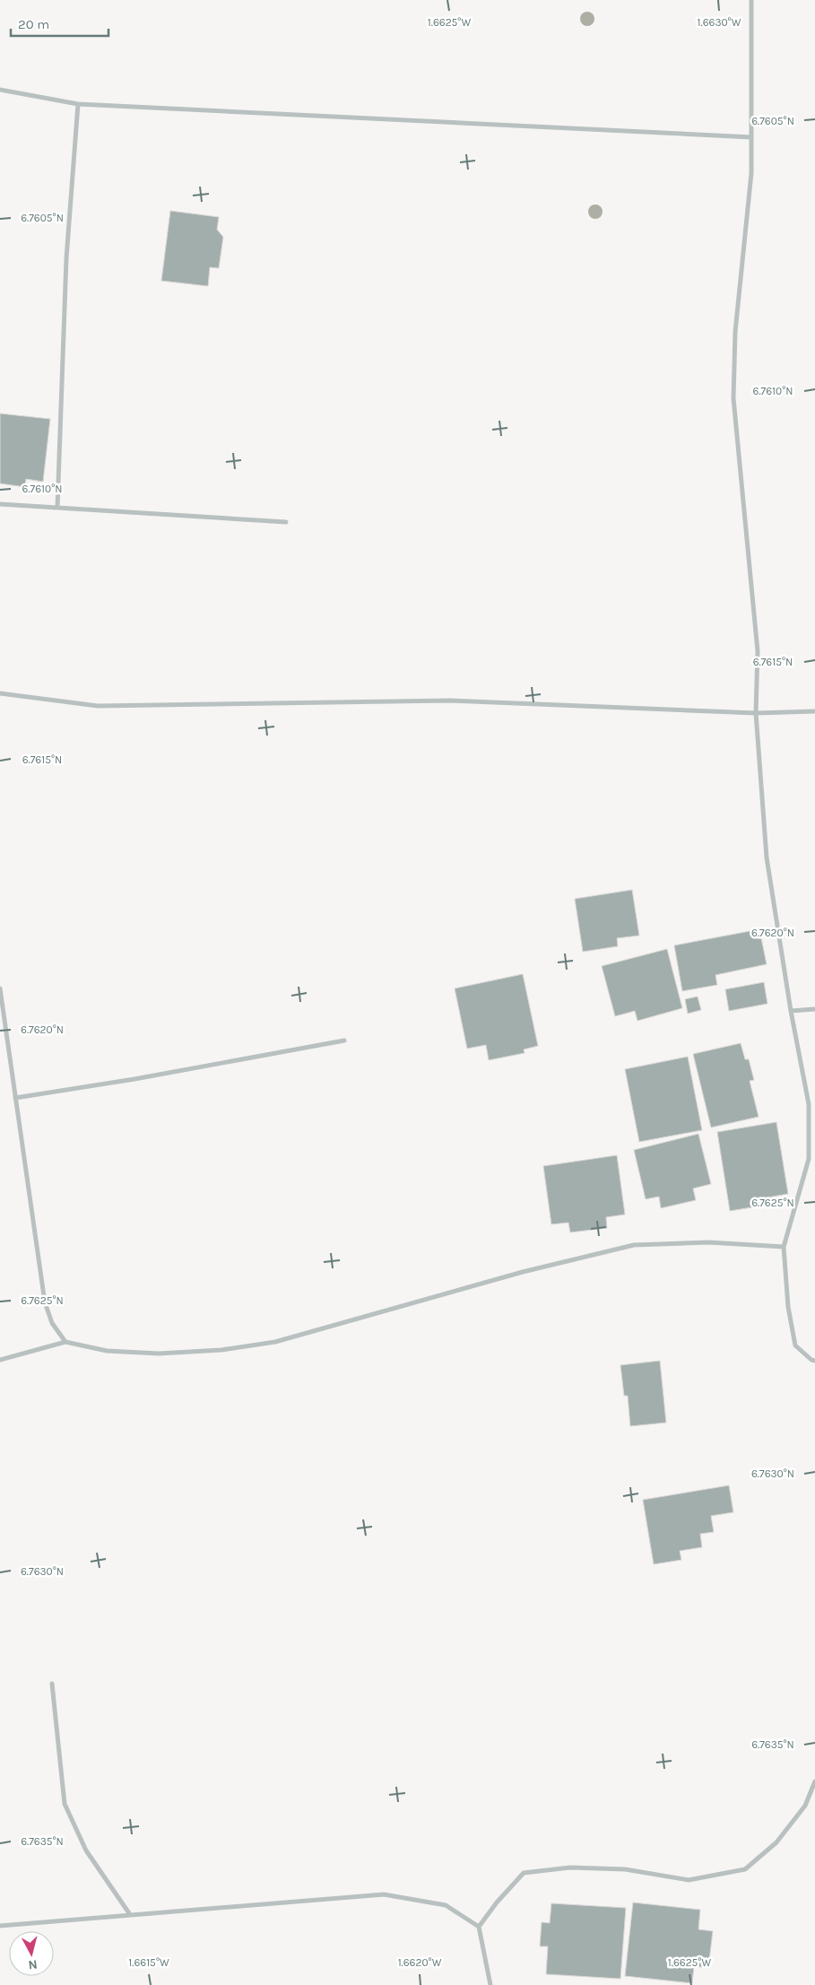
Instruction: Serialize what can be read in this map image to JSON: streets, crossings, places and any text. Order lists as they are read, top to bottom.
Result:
{
  "scale_bar": "20 m",
  "north": "bottom",
  "coordinates": [
    "1.6625°W",
    "1.6630°W",
    "6.7605°N",
    "6.7610°N",
    "6.7615°N",
    "6.7620°N",
    "6.7625°N",
    "6.7630°N",
    "6.7635°N",
    "1.6615°W",
    "1.6620°W"
  ]
}
